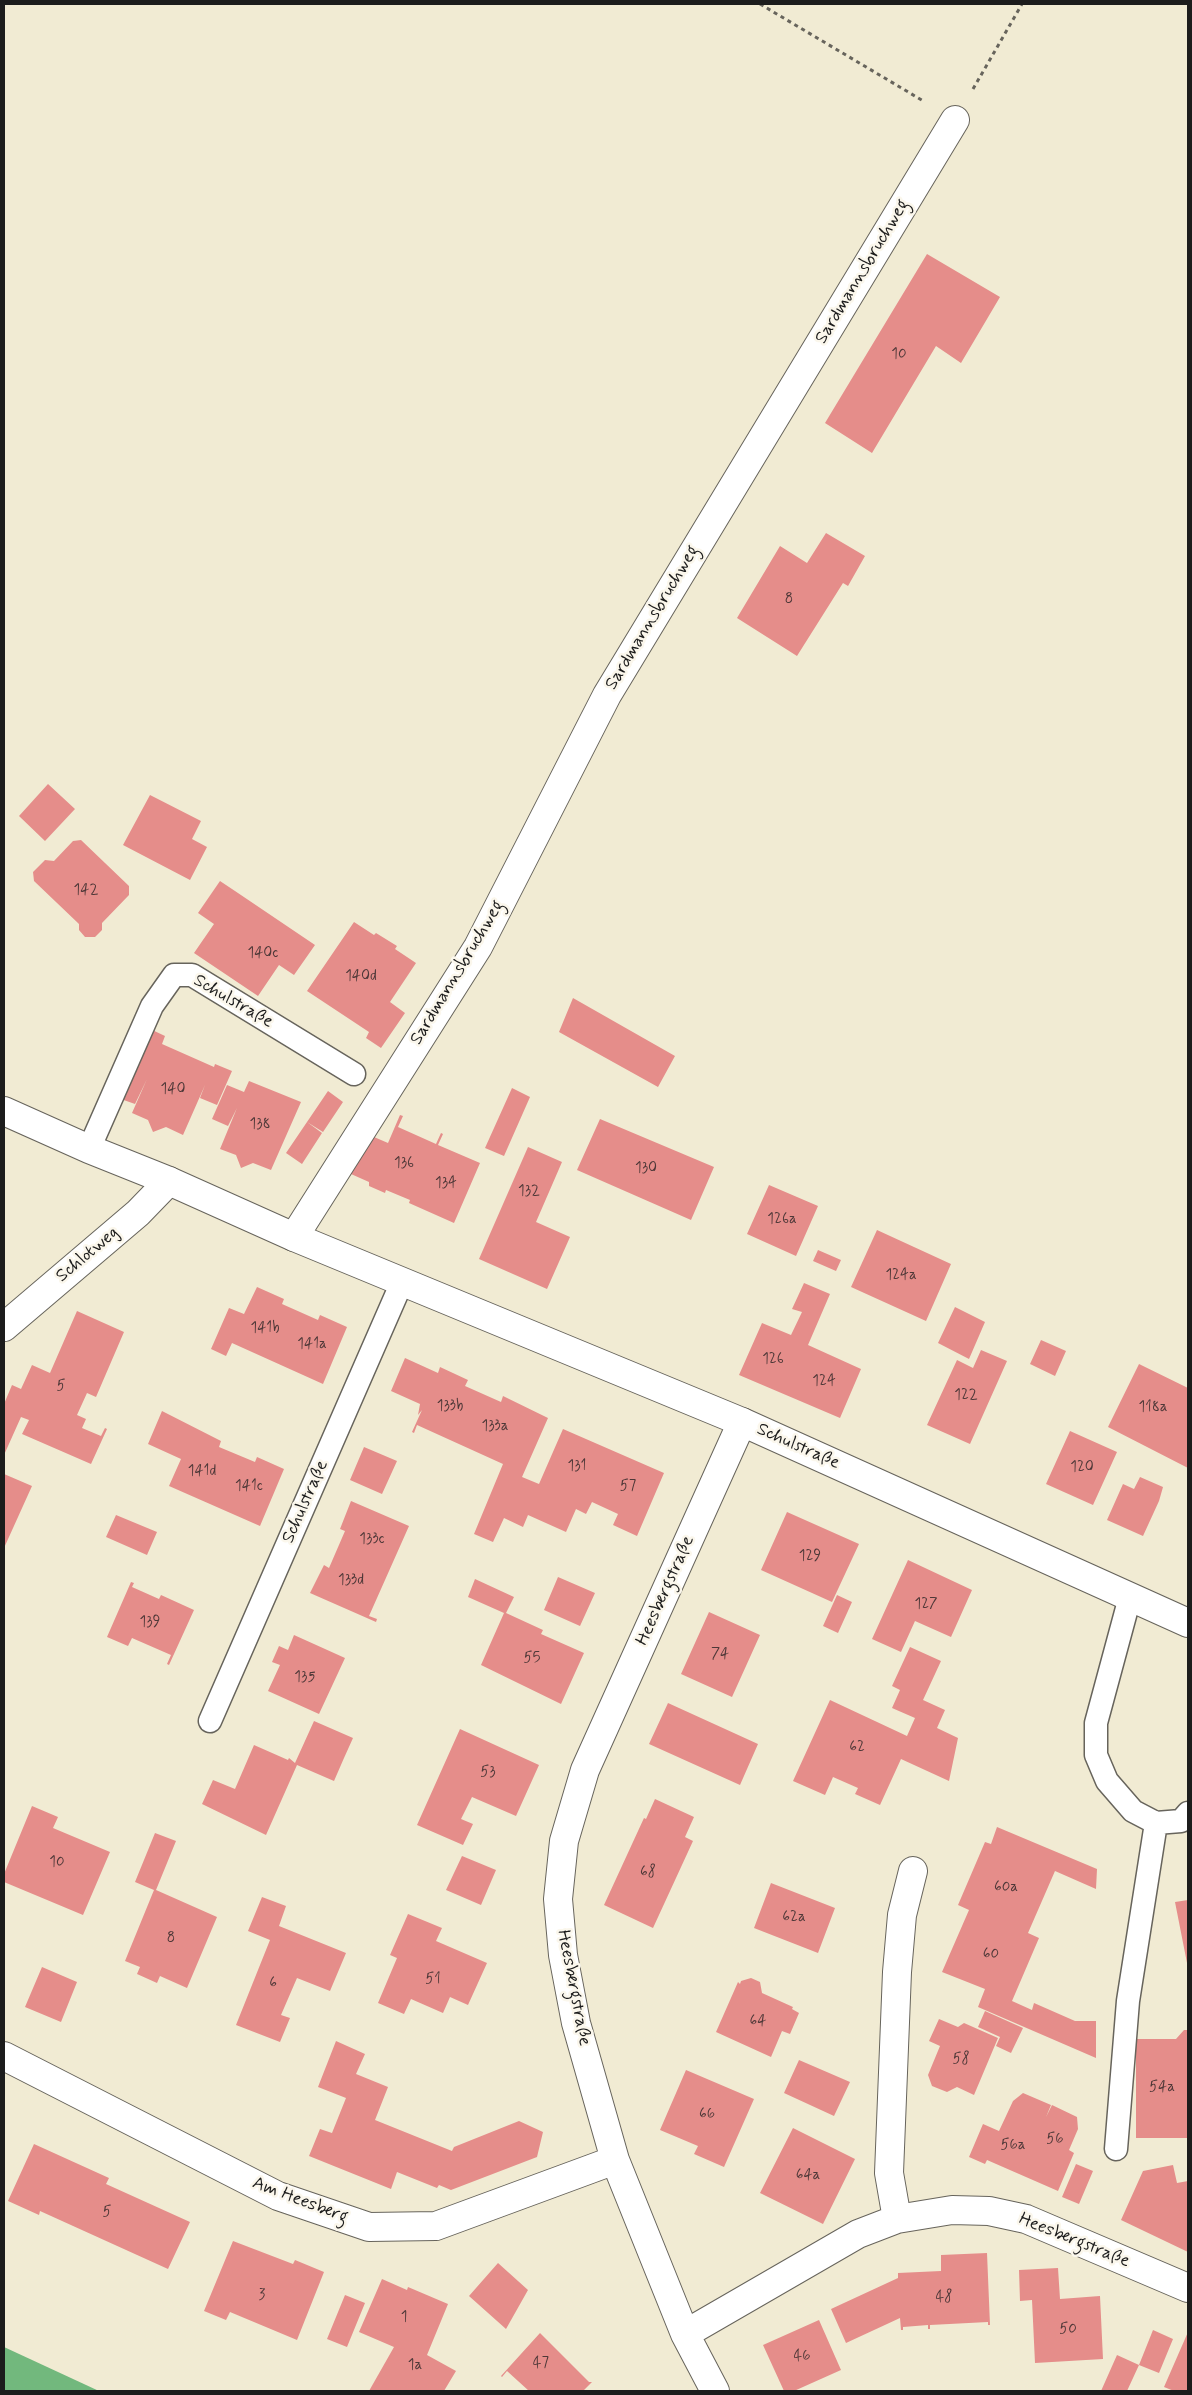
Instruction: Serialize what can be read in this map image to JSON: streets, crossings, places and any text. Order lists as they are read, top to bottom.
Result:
{
  "streets": {
    "street": [
      "Sardmannsbruchweg",
      "Schulstraße",
      "Schlotweg",
      "Heesbergstraße",
      "Am Heesberg"
    ]
  },
  "crossings": [
    ["Sardmannsbruchweg", "Schulstraße"],
    ["Schulstraße", "Schlotweg"],
    ["Schulstraße", "Heesbergstraße"],
    ["Heesbergstraße", "Am Heesberg"]
  ],
  "house_numbers": [
    "10",
    "8",
    "142",
    "140c",
    "140d",
    "140",
    "138",
    "136",
    "130",
    "134",
    "132",
    "126a",
    "124a",
    "141b",
    "141a",
    "126",
    "124",
    "5",
    "122",
    "133b",
    "118a",
    "133a",
    "131",
    "120",
    "141d",
    "141c",
    "57",
    "133c",
    "129",
    "133d",
    "127",
    "139",
    "74",
    "55",
    "135",
    "62",
    "53",
    "10",
    "68",
    "60a",
    "62a",
    "8",
    "60",
    "51",
    "6",
    "64",
    "58",
    "54a",
    "66",
    "56",
    "56a",
    "64a",
    "5",
    "3",
    "48",
    "1",
    "50",
    "46",
    "47",
    "1a"
  ]
}
